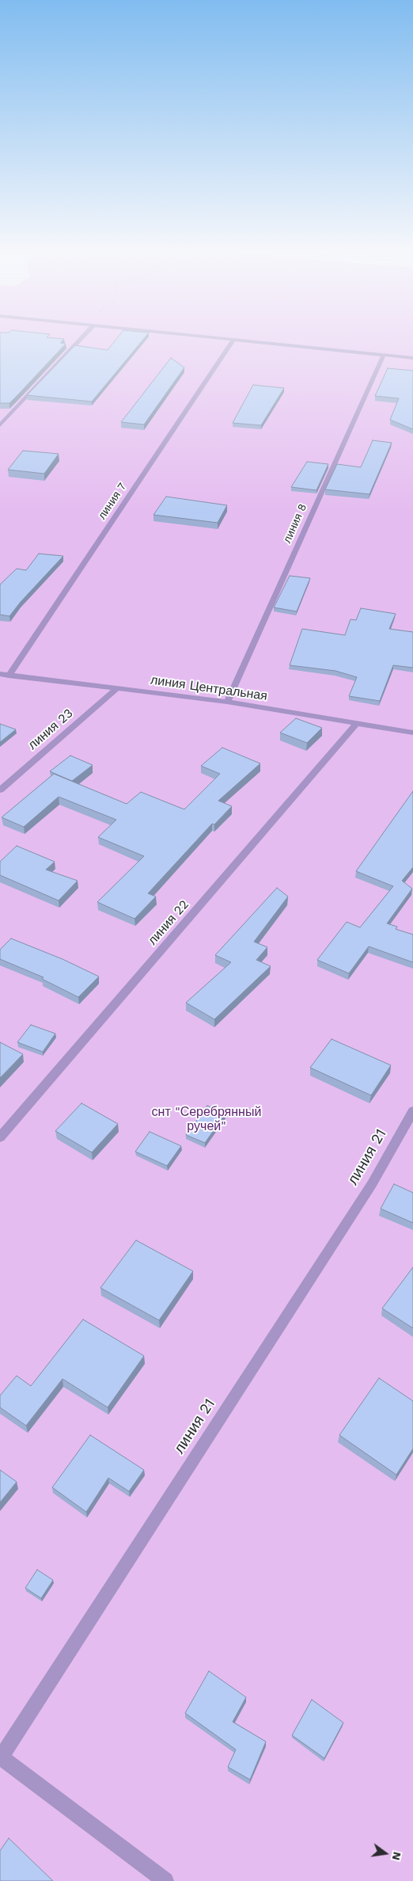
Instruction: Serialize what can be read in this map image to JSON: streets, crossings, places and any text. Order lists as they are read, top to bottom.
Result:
{
  "streets": {
    "street": [
      "линия 7",
      "линия 8",
      "линия Центральная",
      "линия 23",
      "линия 22",
      "линия 21"
    ]
  },
  "crossings": [
    ["линия 7", "линия Центральная"],
    ["линия 8", "линия Центральная"],
    ["линия Центральная", "линия 23"],
    ["линия Центральная", "линия 22"]
  ],
  "parks": ["снт \"Серебрянный ручей\""],
  "north": "right"
}
